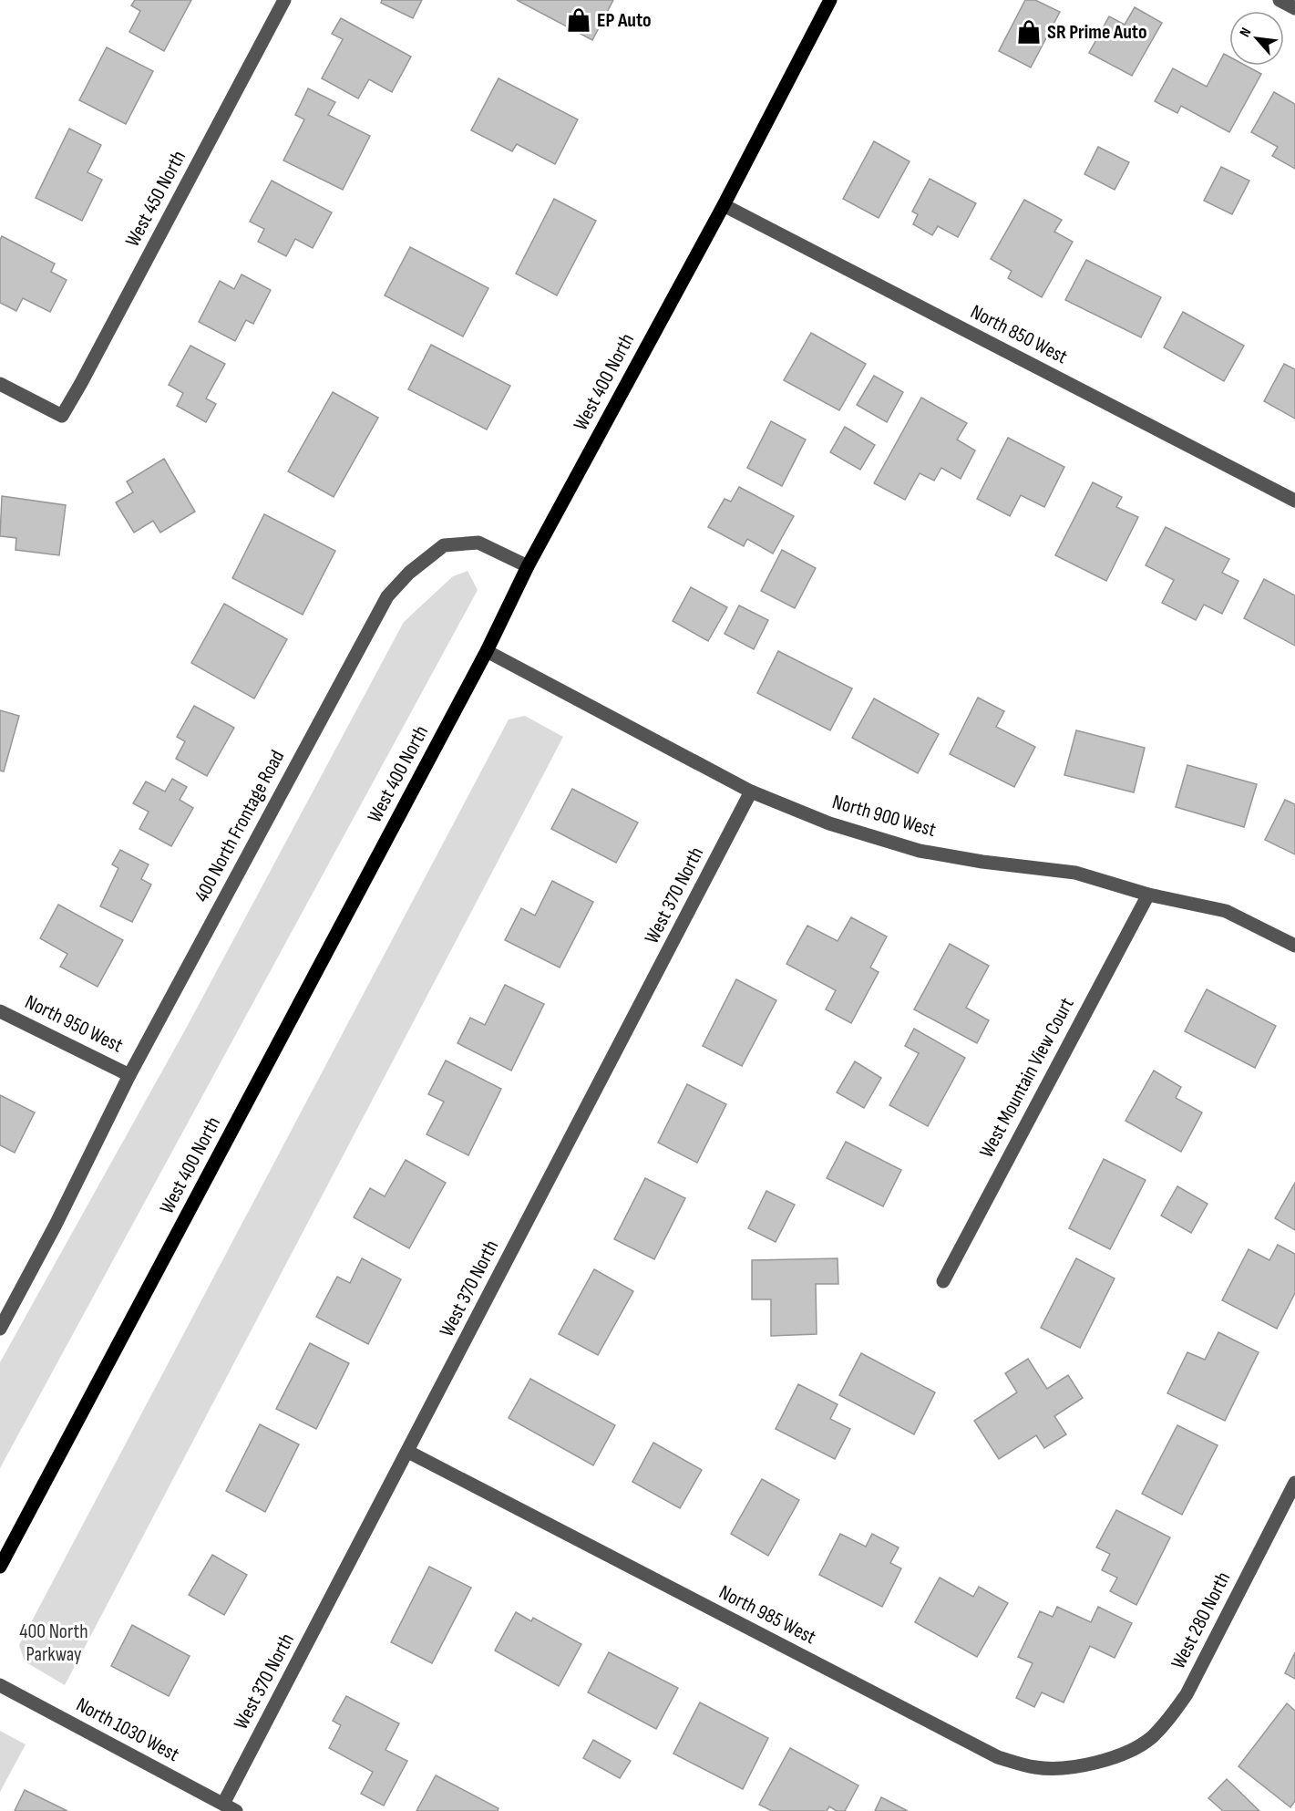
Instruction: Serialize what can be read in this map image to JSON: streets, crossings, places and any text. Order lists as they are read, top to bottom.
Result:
{
  "streets": {
    "main road": ["West 400 North"],
    "street": [
      "West 450 North",
      "North 850 West",
      "North 900 West",
      "400 North Frontage Road",
      "West 370 North",
      "North 950 West",
      "West Mountain View Court",
      "North 985 West",
      "West 280 North",
      "North 1030 West"
    ]
  },
  "crossings": [
    ["North 850 West", "West 400 North"],
    ["West 400 North", "North 900 West"],
    ["West 400 North", "400 North Frontage Road"],
    ["North 900 West", "West 370 North"],
    ["North 900 West", "West Mountain View Court"],
    ["400 North Frontage Road", "North 950 West"],
    ["West 370 North", "North 985 West"],
    ["West 370 North", "North 1030 West"],
    ["North 985 West", "West 280 North"]
  ],
  "parks": ["400 North Parkway"],
  "places": {
    "shop": ["EP Auto", "SR Prime Auto"]
  },
  "north": "top left"
}
